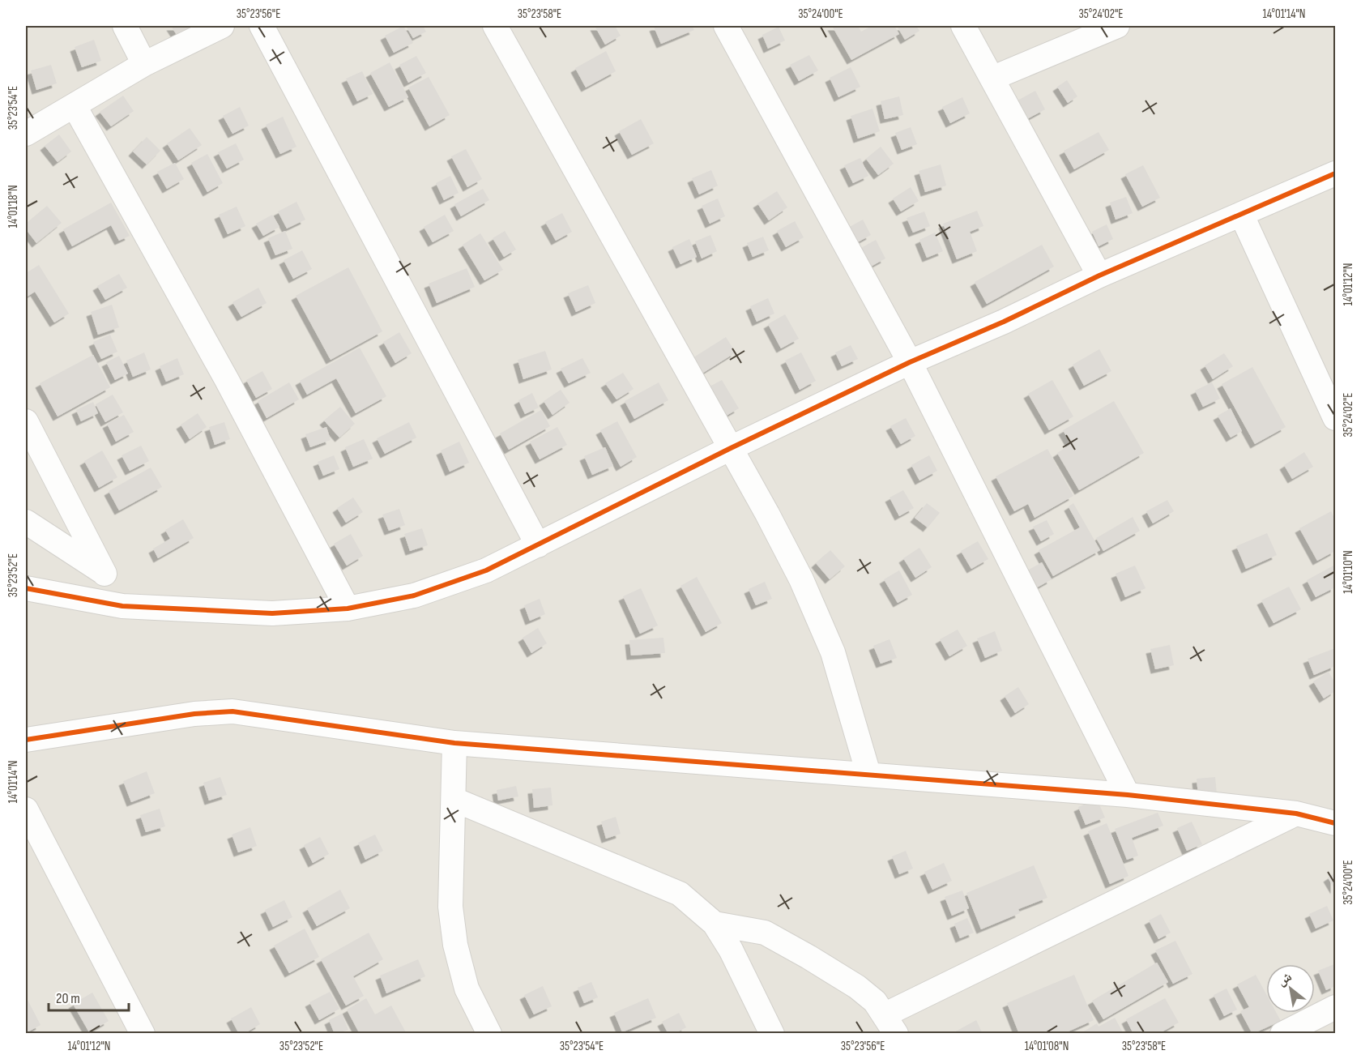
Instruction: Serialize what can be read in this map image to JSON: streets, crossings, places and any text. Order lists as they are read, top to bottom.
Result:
{
  "scale_bar": "20 m",
  "north": "top left",
  "coordinates": [
    "35°23'56\"E",
    "35°23'58\"E",
    "35°24'00\"E",
    "35°24'02\"E",
    "14°01'14\"N",
    "35°23'54\"E",
    "14°01'18\"N",
    "14°01'12\"N",
    "14°01'10\"N",
    "35°23'52\"E",
    "14°01'08\"N"
  ]
}
